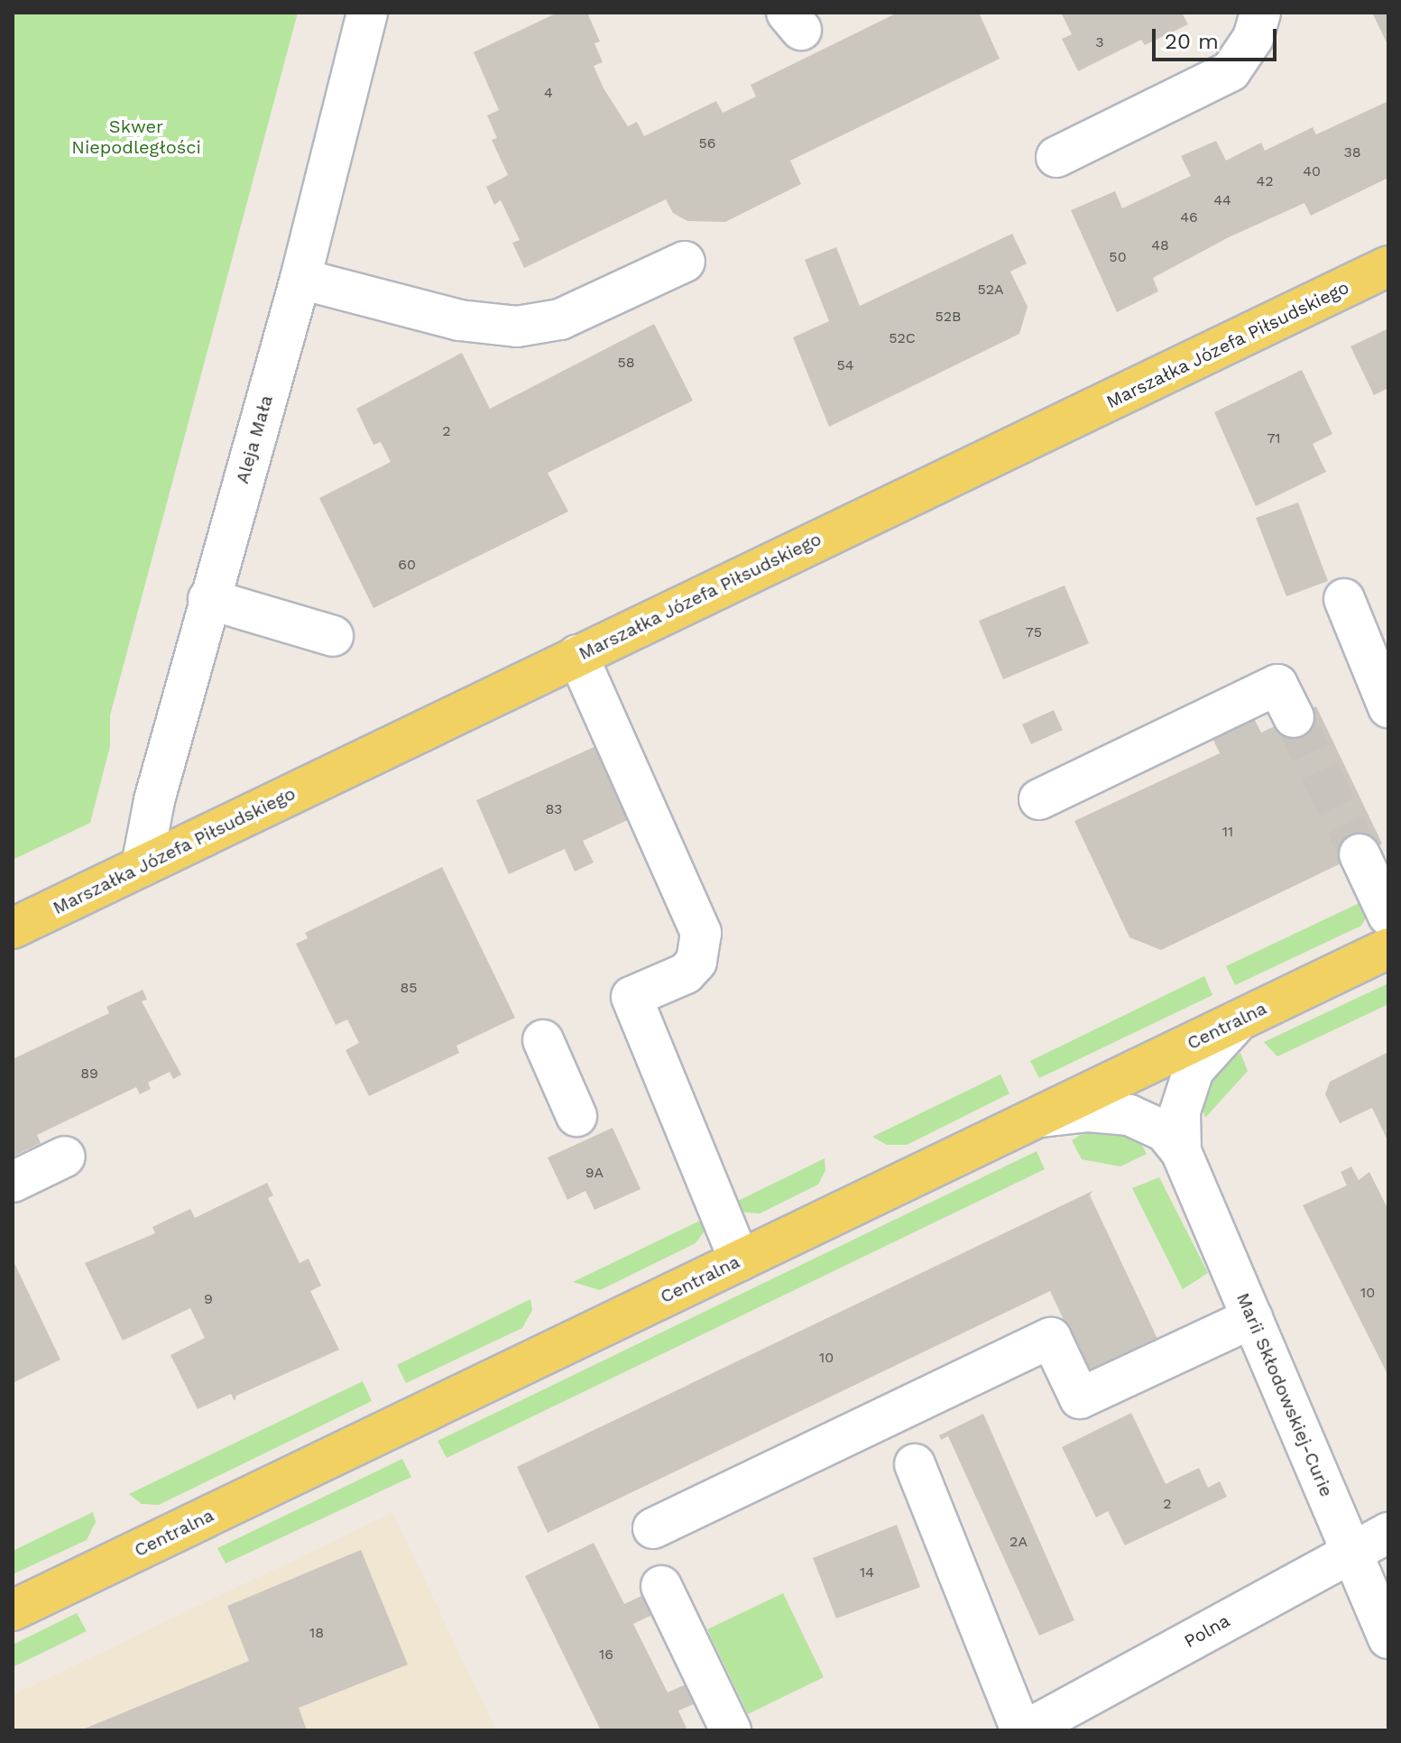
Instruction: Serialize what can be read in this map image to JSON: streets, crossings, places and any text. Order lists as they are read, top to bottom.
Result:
{
  "streets": {
    "main road": ["Marszałka Józefa Piłsudskiego", "Centralna"],
    "street": ["Aleja Mała", "Marii Skłodowskiej-Curie", "Polna"]
  },
  "crossings": [
    ["Marszałka Józefa Piłsudskiego", "Aleja Mała"],
    ["Centralna", "Marii Skłodowskiej-Curie"],
    ["Marii Skłodowskiej-Curie", "Polna"]
  ],
  "parks": ["Skwer Niepodległości"],
  "house_numbers": [
    "3",
    "4",
    "56",
    "38",
    "40",
    "42",
    "44",
    "46",
    "48",
    "50",
    "52A",
    "52B",
    "52C",
    "58",
    "54",
    "2",
    "71",
    "60",
    "75",
    "83",
    "11",
    "85",
    "89",
    "9A",
    "10",
    "9",
    "10",
    "2",
    "2A",
    "14",
    "18",
    "16"
  ],
  "scale_bar": "20 m"
}
